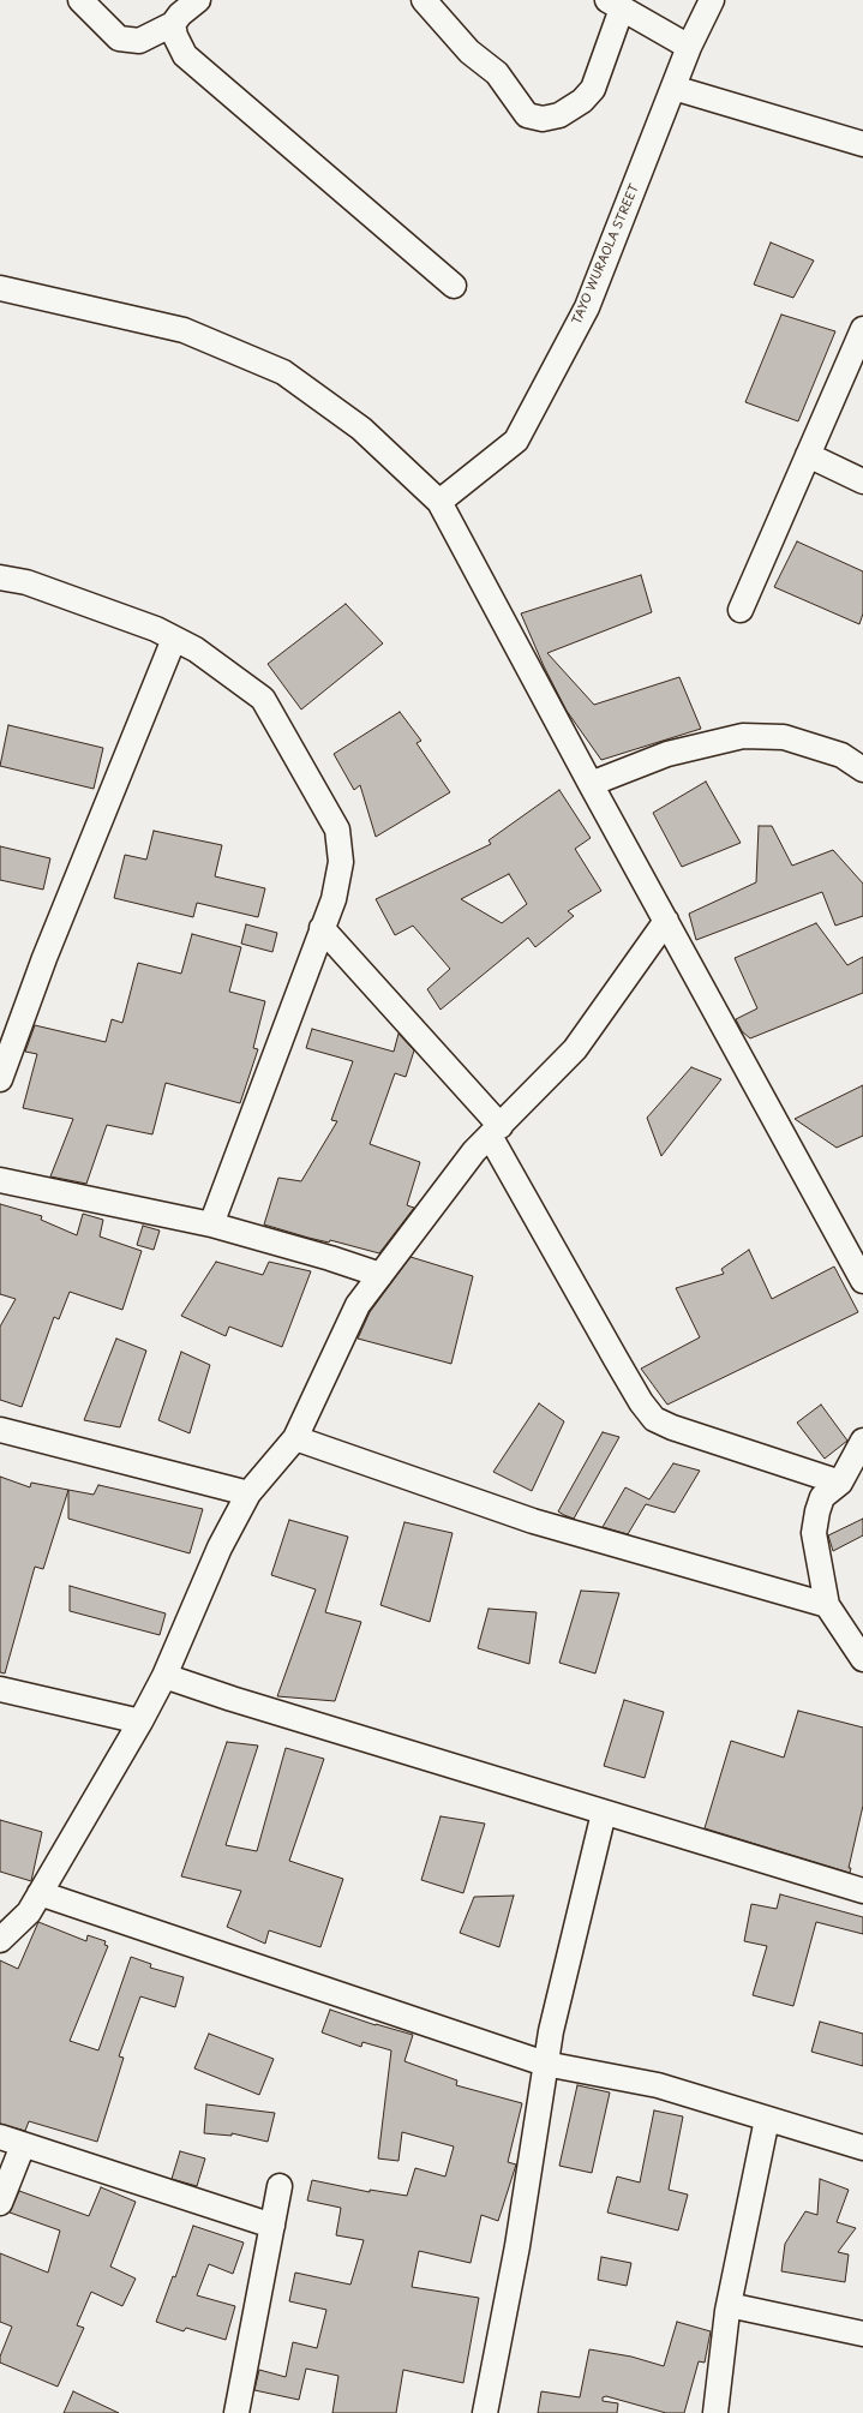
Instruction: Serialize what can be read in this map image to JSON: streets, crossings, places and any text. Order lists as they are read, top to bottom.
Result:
{
  "streets": {
    "street": ["TAYO WURAOLA STREET"]
  }
}
